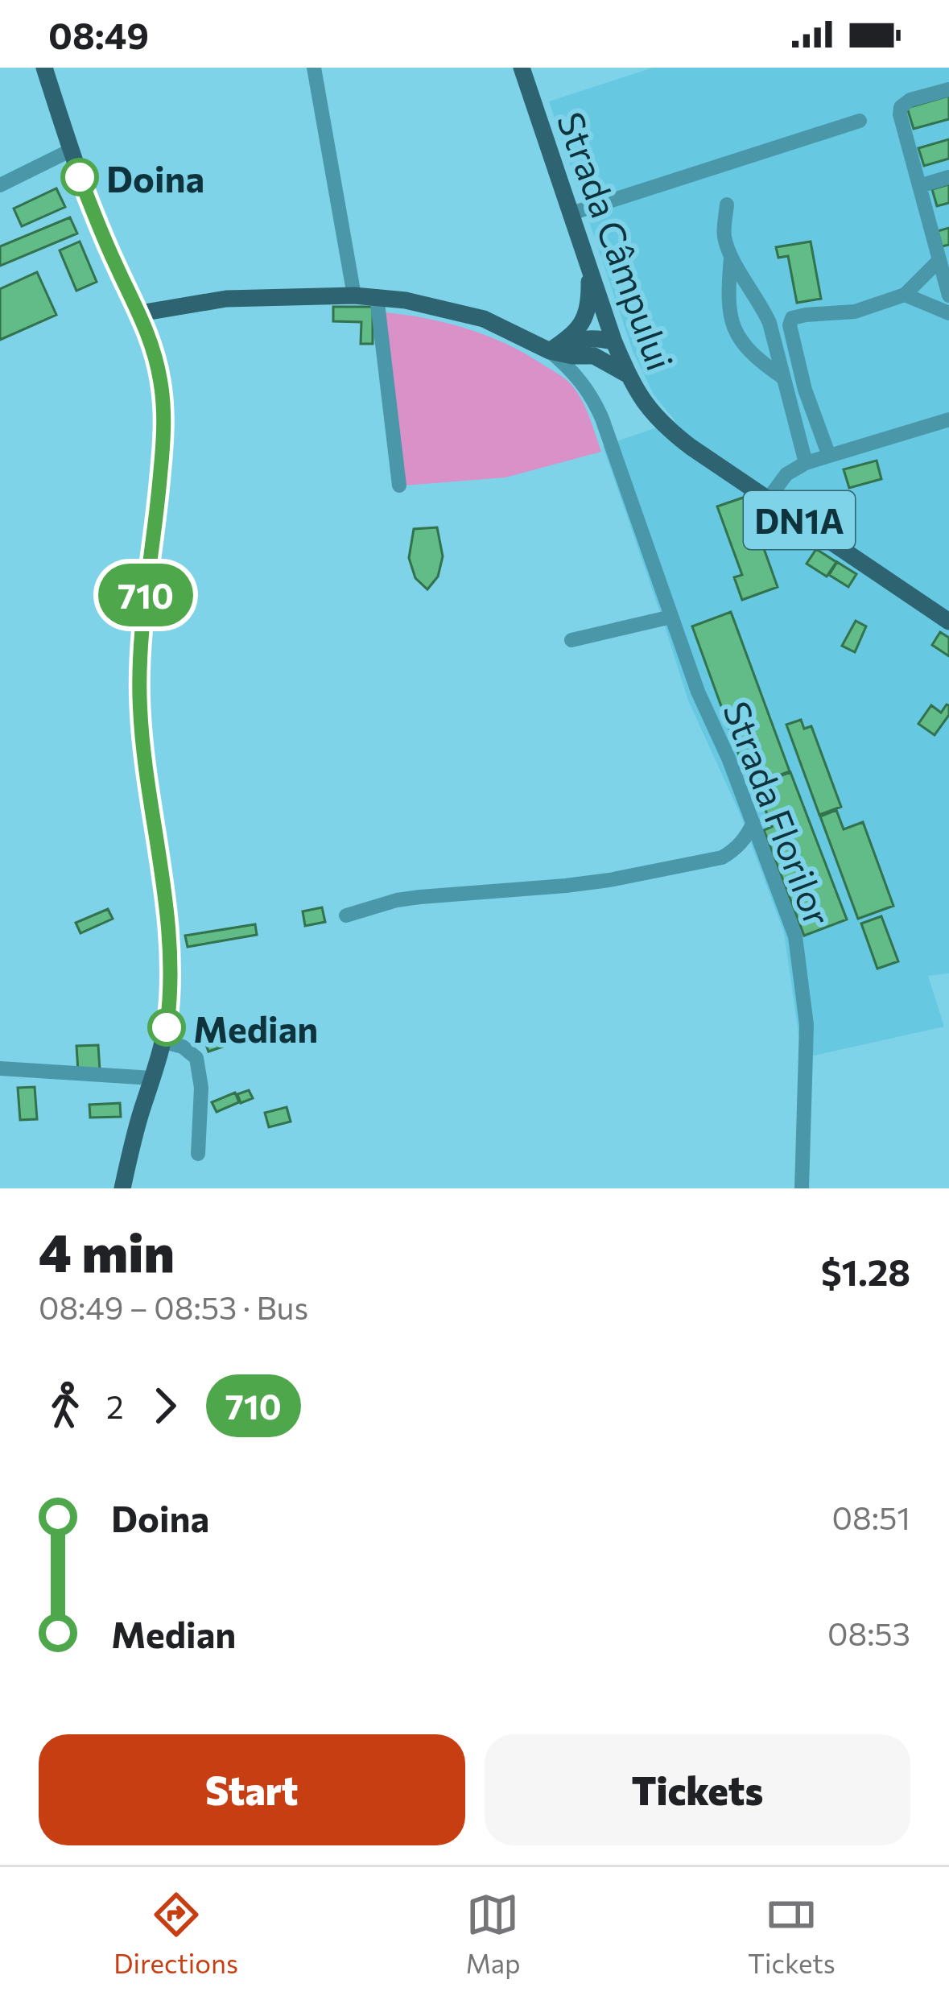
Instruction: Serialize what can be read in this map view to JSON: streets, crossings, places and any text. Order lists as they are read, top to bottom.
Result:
{
  "streets": {
    "main road": ["Strada Câmpului", "DN1A"],
    "street": ["Strada Florilor"]
  },
  "crossings": [
    ["Strada Câmpului", "DN1A"]
  ],
  "places": ["Doina", "Median"],
  "lines": ["bus line 710"],
  "page": {
    "status": "08:49",
    "on_map": "710",
    "heading": ["4 min", "08:49 – 08:53 · Bus", "$1.28"],
    "legs": ["2", "710"],
    "list": [
      {
        "name": "Doina",
        "value": "08:51"
      },
      {
        "name": "Median",
        "value": "08:53"
      }
    ],
    "buttons": ["Start", "Tickets"],
    "tabs": ["Directions", "Map", "Tickets"]
  }
}
